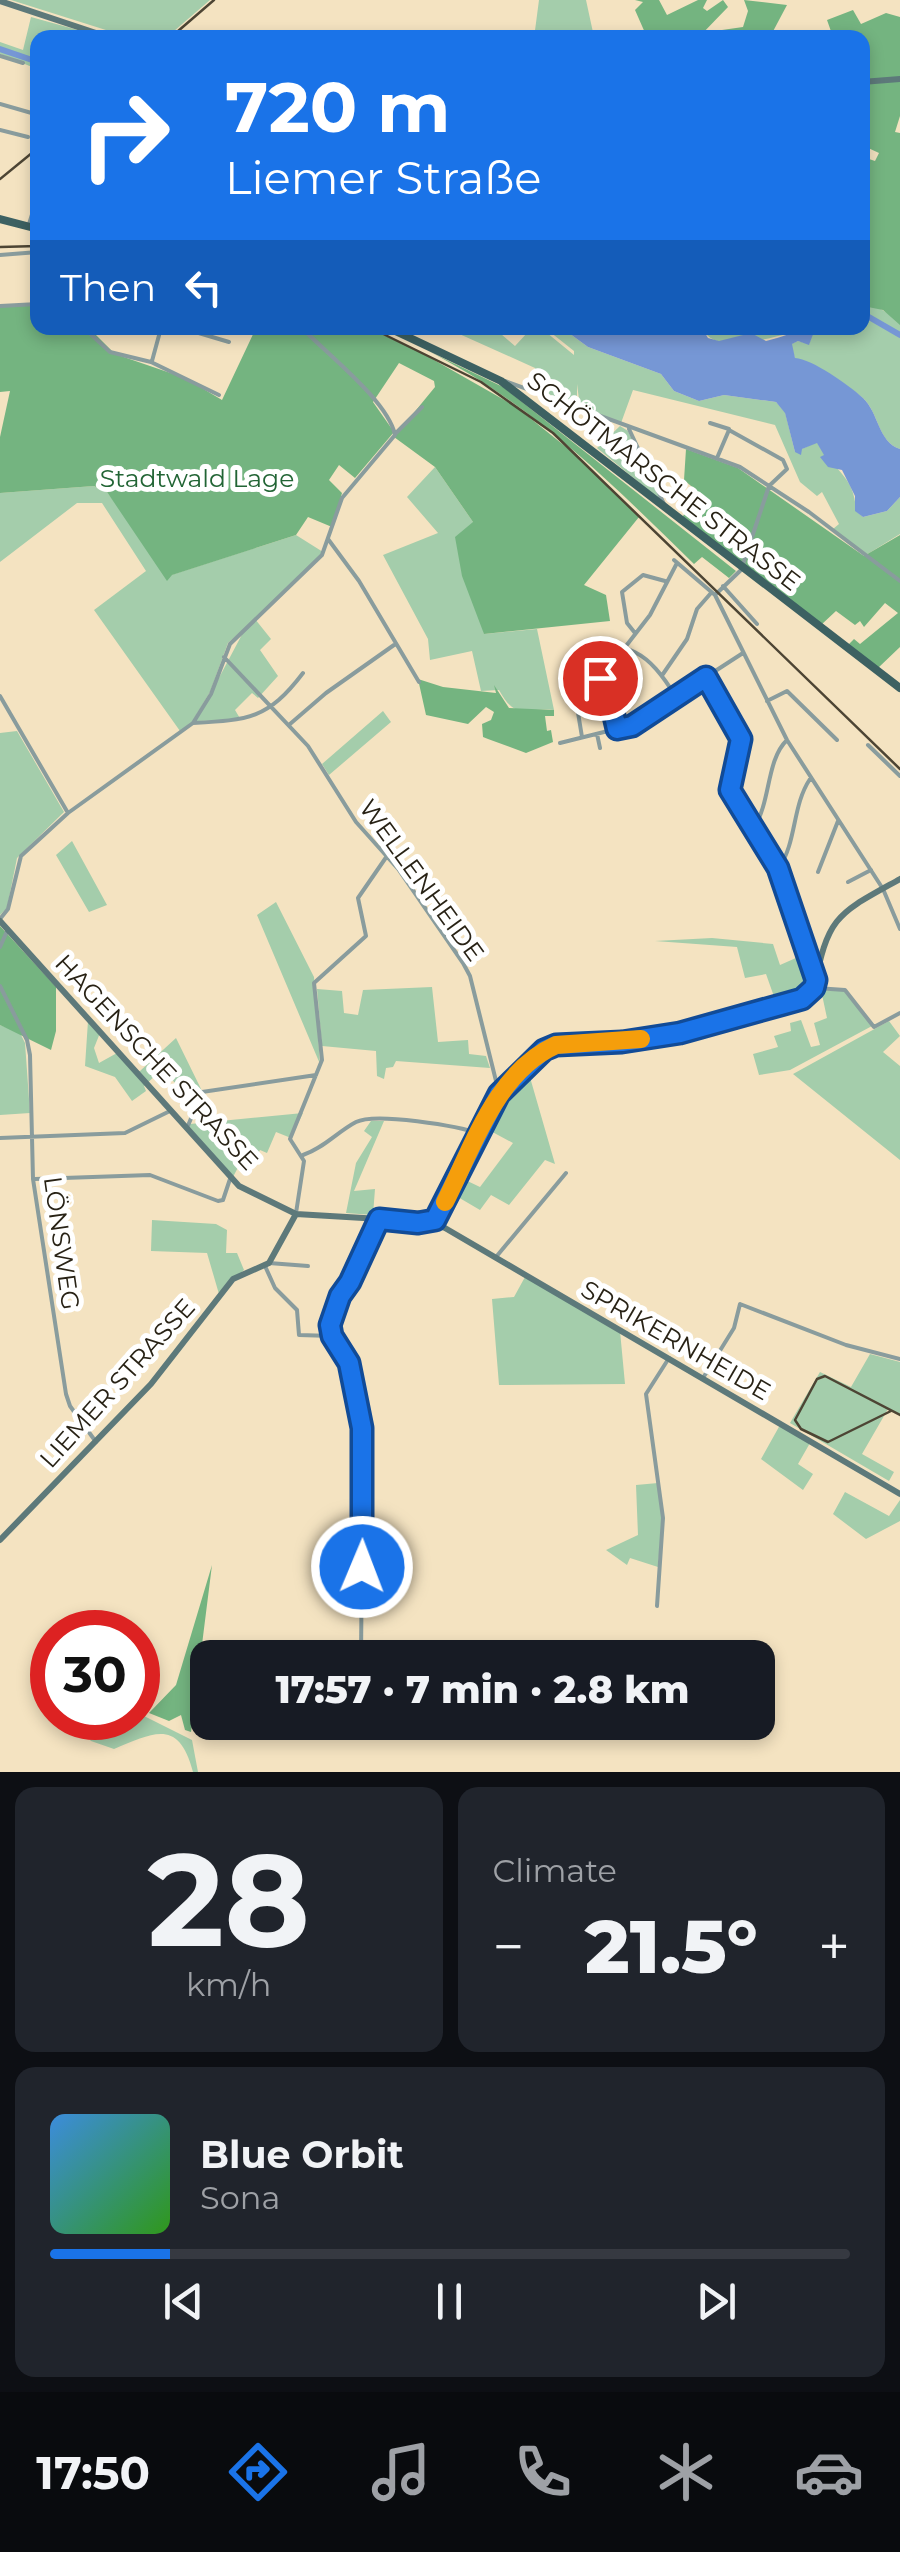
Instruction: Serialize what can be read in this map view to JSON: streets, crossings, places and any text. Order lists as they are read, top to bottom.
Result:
{
  "streets": {
    "main road": [
      "SCHÖTMARSCHE STRASSE",
      "HAGENSCHE STRASSE",
      "SPRIKERNHEIDE",
      "LIEMER STRASSE"
    ],
    "street": ["WELLENHEIDE", "LÖNSWEG"]
  },
  "crossings": [
    ["LÖNSWEG", "LIEMER STRASSE"]
  ],
  "parks": ["Stadtwald Lage"],
  "page": {
    "turn": ["720 m", "Liemer Straße"],
    "then": "Then",
    "limit": "30",
    "trip": "17:57 · 7 min · 2.8 km",
    "tile": [
      ["28", "km/h"],
      "Climate"
    ],
    "heat": ["−", "21.5°", "+"],
    "song": ["Blue Orbit", "Sona"],
    "tabs": "17:50"
  }
}
